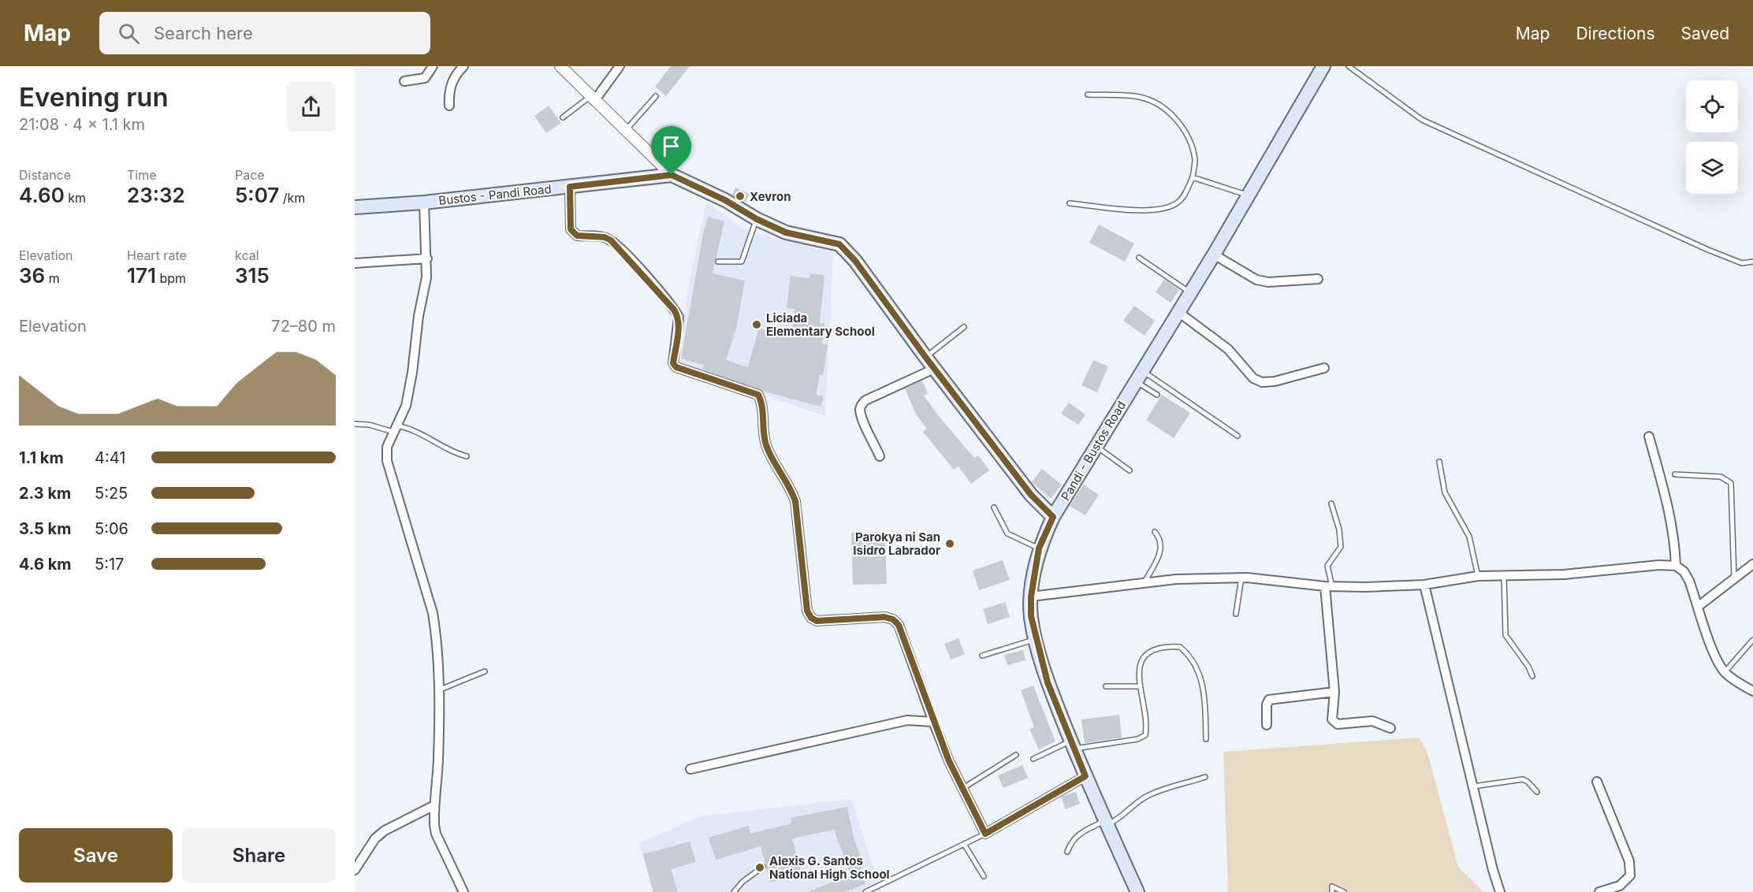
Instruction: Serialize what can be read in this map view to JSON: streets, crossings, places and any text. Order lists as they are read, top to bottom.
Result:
{
  "streets": {
    "main road": ["Bustos - Pandi Road", "Pandi - Bustos Road"]
  },
  "places": [
    "Xevron",
    "Liciada Elementary School",
    "Parokya ni San Isidro Labrador",
    "Alexis G. Santos National High School"
  ],
  "page": {
    "header": "Map",
    "search": "Search here",
    "nav": ["Map", "Directions", "Saved"],
    "heading": ["Evening run", "21:08 · 4 × 1.1 km"],
    "stats": [
      ["Distance", "4.60 km"],
      ["Time", "23:32"],
      ["Pace", "5:07 /km"],
      ["Elevation", "36 m"],
      ["Heart rate", "171 bpm"],
      ["kcal", "315"]
    ],
    "chart": ["Elevation", "72–80 m"],
    "list": [
      {
        "name": "1.1 km",
        "note": "4:41"
      },
      {
        "name": "2.3 km",
        "note": "5:25"
      },
      {
        "name": "3.5 km",
        "note": "5:06"
      },
      {
        "name": "4.6 km",
        "note": "5:17"
      }
    ],
    "buttons": ["Save", "Share"]
  }
}
